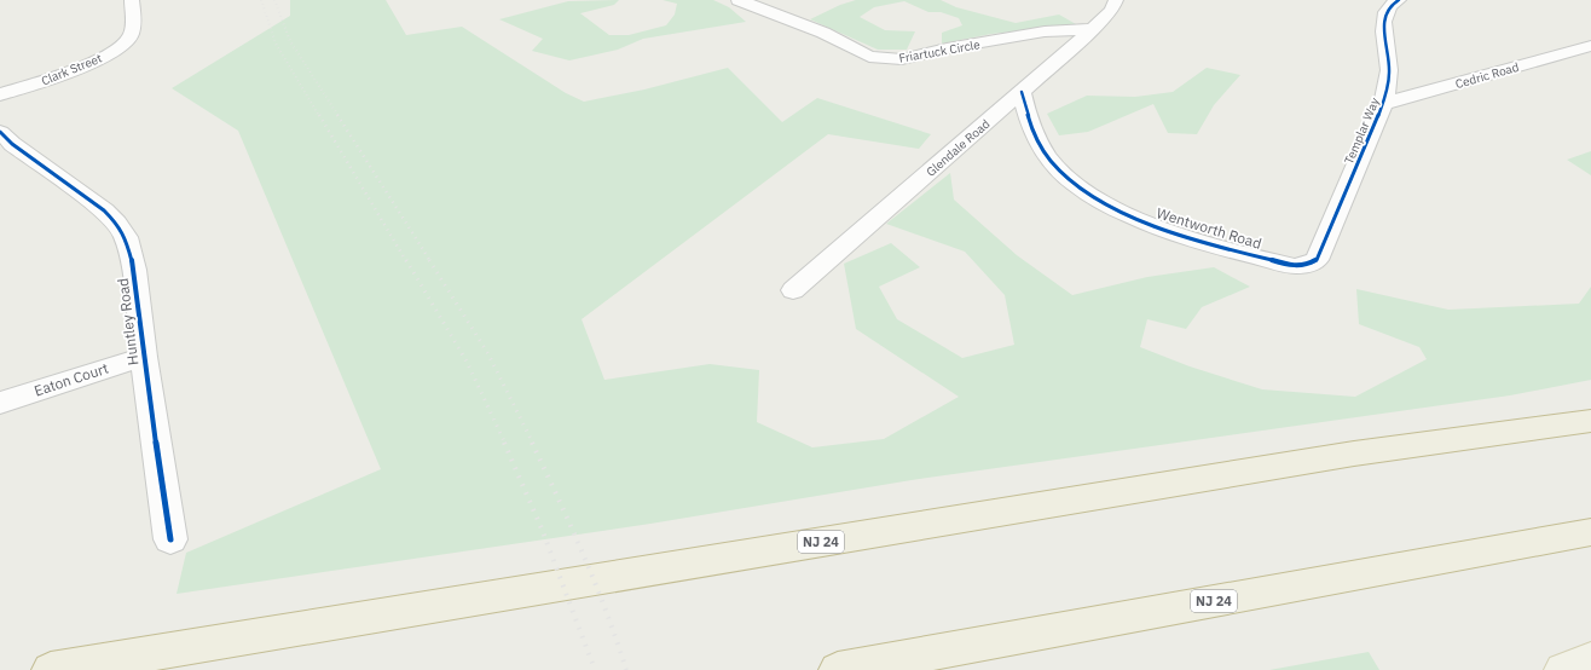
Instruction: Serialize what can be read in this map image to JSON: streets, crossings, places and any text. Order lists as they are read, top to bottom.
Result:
{
  "streets": {
    "highway": ["NJ 24"],
    "street": [
      "Friartuck Circle",
      "Clark Street",
      "Cedric Road",
      "Templar Way",
      "Glendale Road",
      "Wentworth Road",
      "Huntley Road",
      "Eaton Court"
    ]
  },
  "crossings": [
    ["Friartuck Circle", "Glendale Road"],
    ["Cedric Road", "Templar Way"],
    ["Templar Way", "Wentworth Road"],
    ["Glendale Road", "Wentworth Road"],
    ["Huntley Road", "Eaton Court"]
  ]
}
